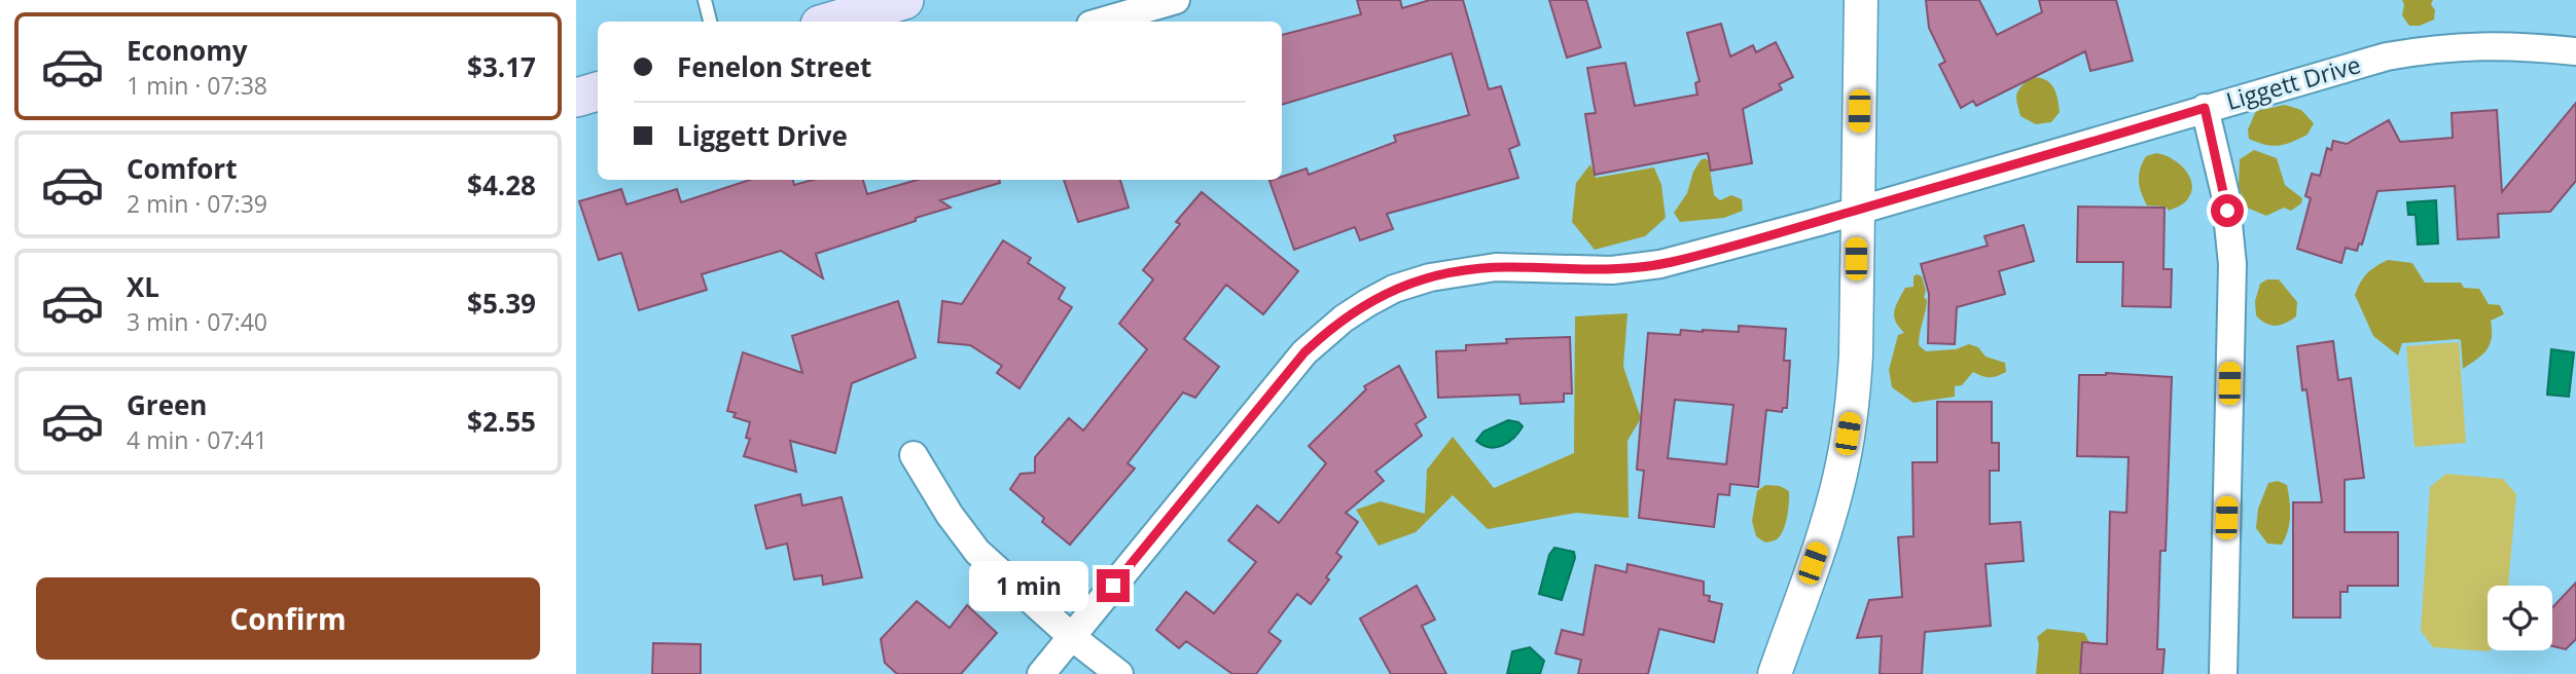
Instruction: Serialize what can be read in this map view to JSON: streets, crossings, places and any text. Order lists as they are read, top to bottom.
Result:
{
  "streets": {
    "street": ["Liggett Drive"]
  },
  "page": {
    "list": [
      {
        "name": "Economy",
        "note": "1 min · 07:38",
        "value": "$3.17"
      },
      {
        "name": "Comfort",
        "note": "2 min · 07:39",
        "value": "$4.28"
      },
      {
        "name": "XL",
        "note": "3 min · 07:40",
        "value": "$5.39"
      },
      {
        "name": "Green",
        "note": "4 min · 07:41",
        "value": "$2.55"
      }
    ],
    "banner": ["Fenelon Street", "Liggett Drive"],
    "bubble": "1 min",
    "buttons": "Confirm"
  }
}
